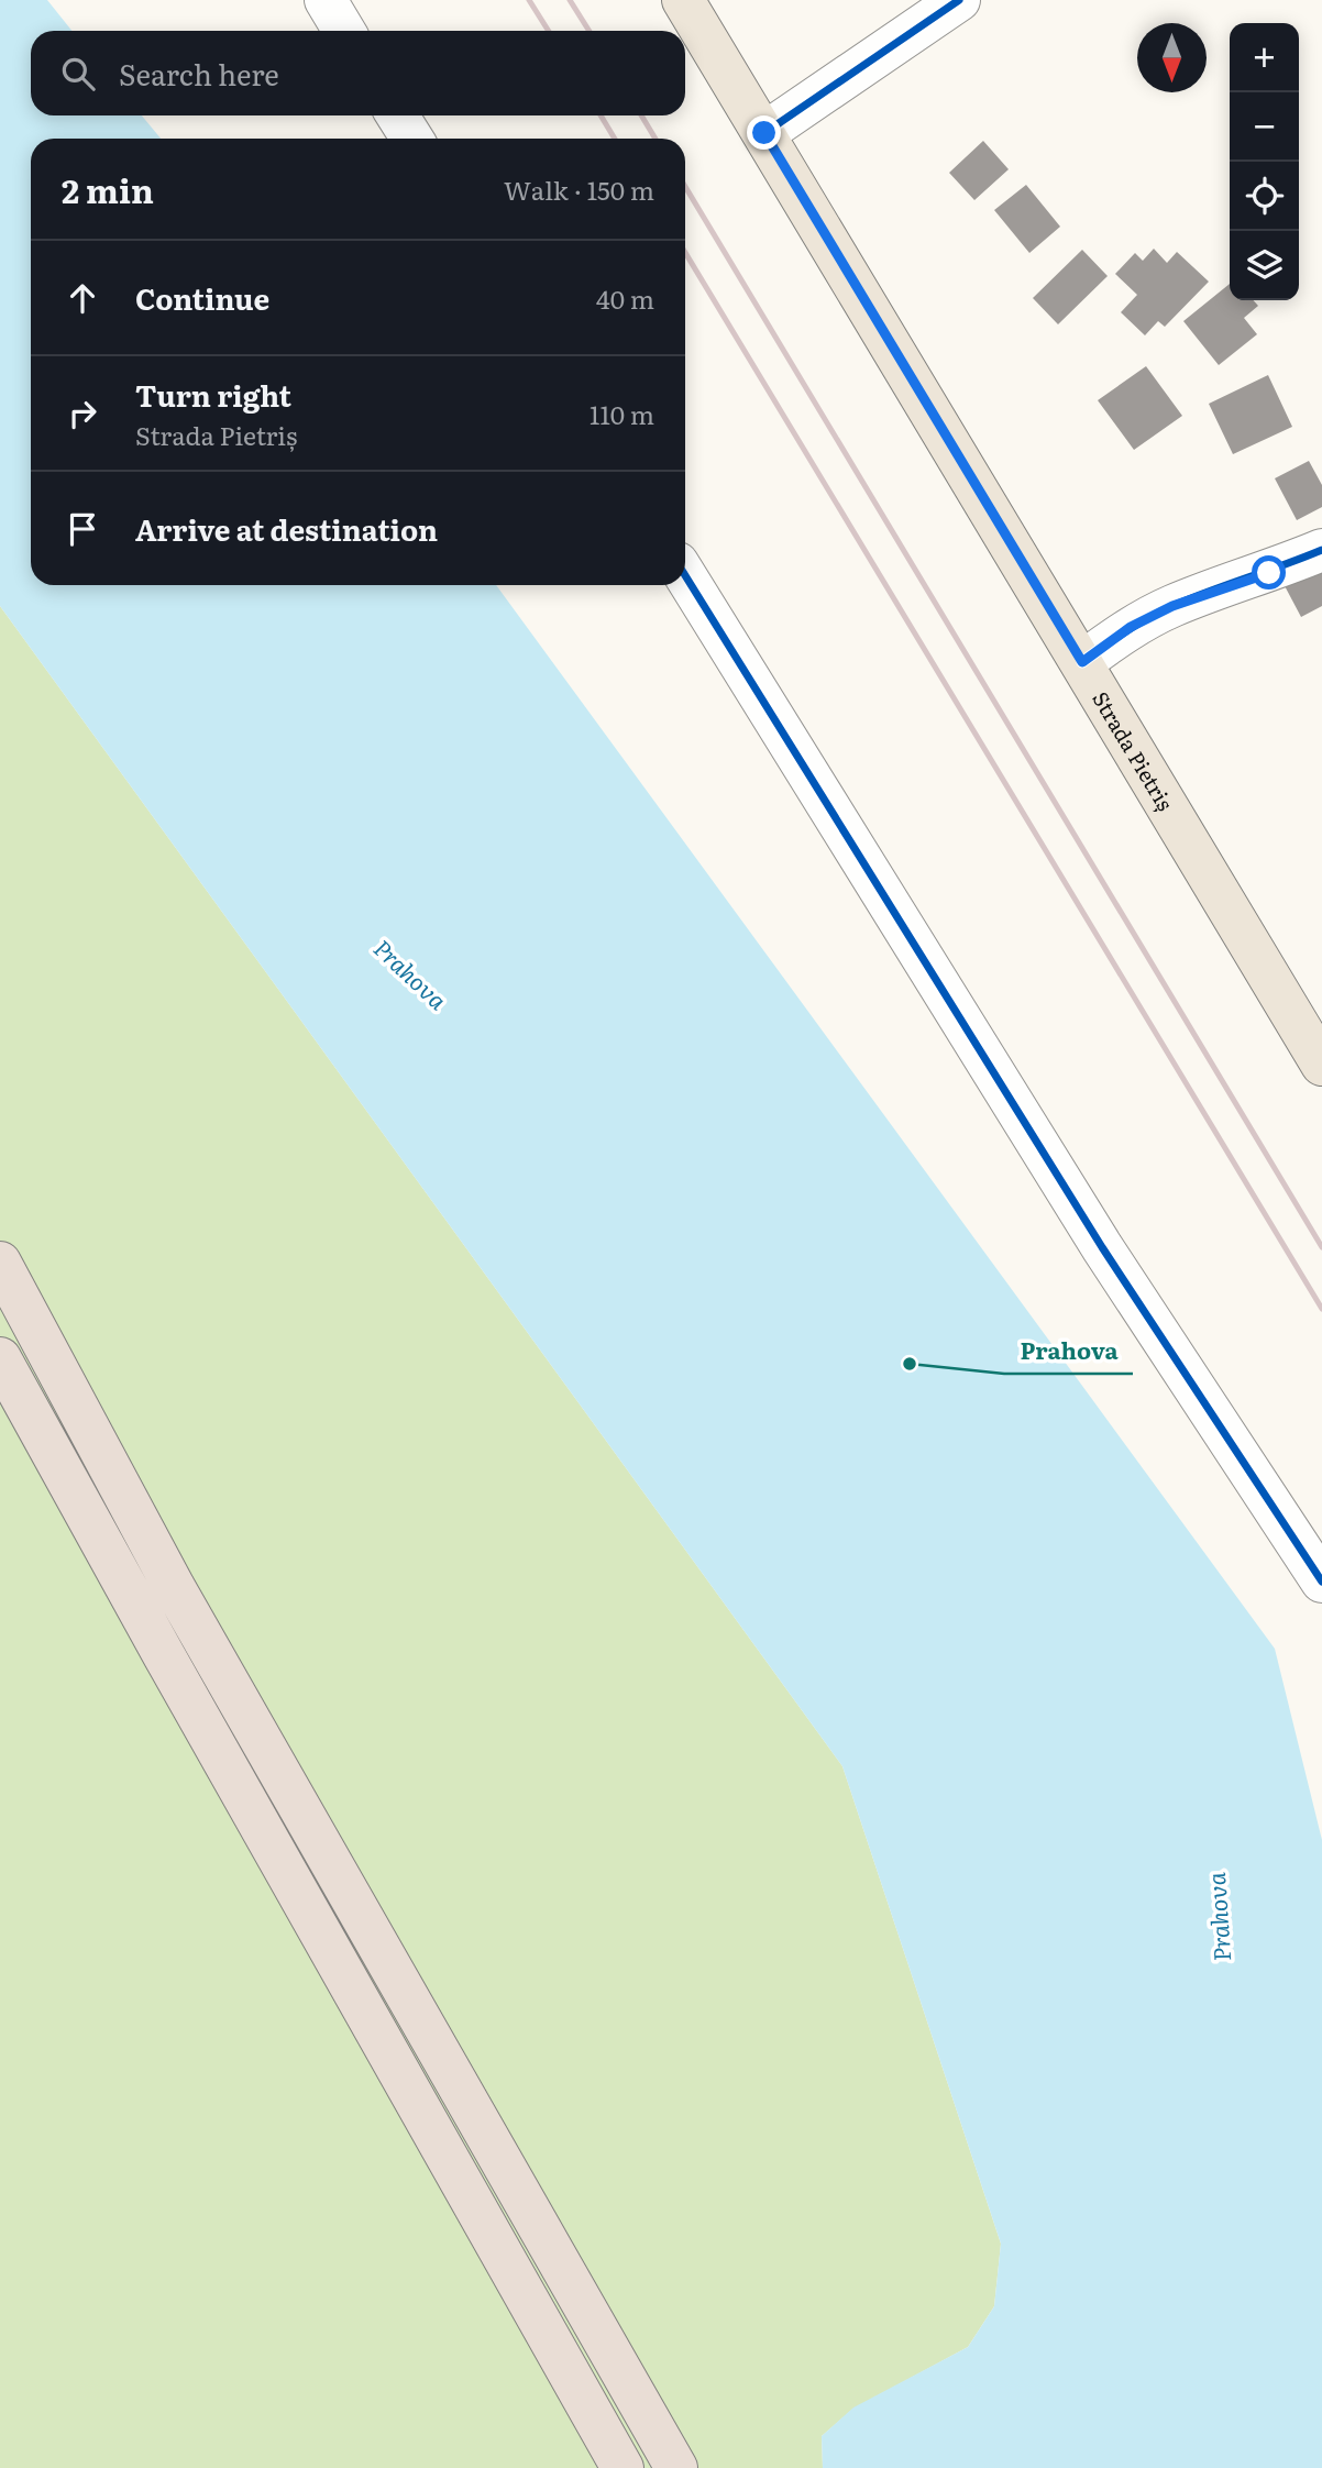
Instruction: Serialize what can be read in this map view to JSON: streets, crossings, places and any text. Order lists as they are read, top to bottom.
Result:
{
  "streets": {
    "main road": ["Strada Pietriș"]
  },
  "water": ["Prahova"],
  "places": ["Prahova"],
  "north": "bottom",
  "page": {
    "map_buttons": ["+", "−"],
    "search": "Search here",
    "heading": ["2 min", "Walk · 150 m"],
    "list": [
      ["Continue", "40 m"],
      ["Turn right", "Strada Pietriș", "110 m"],
      "Arrive at destination"
    ]
  }
}
